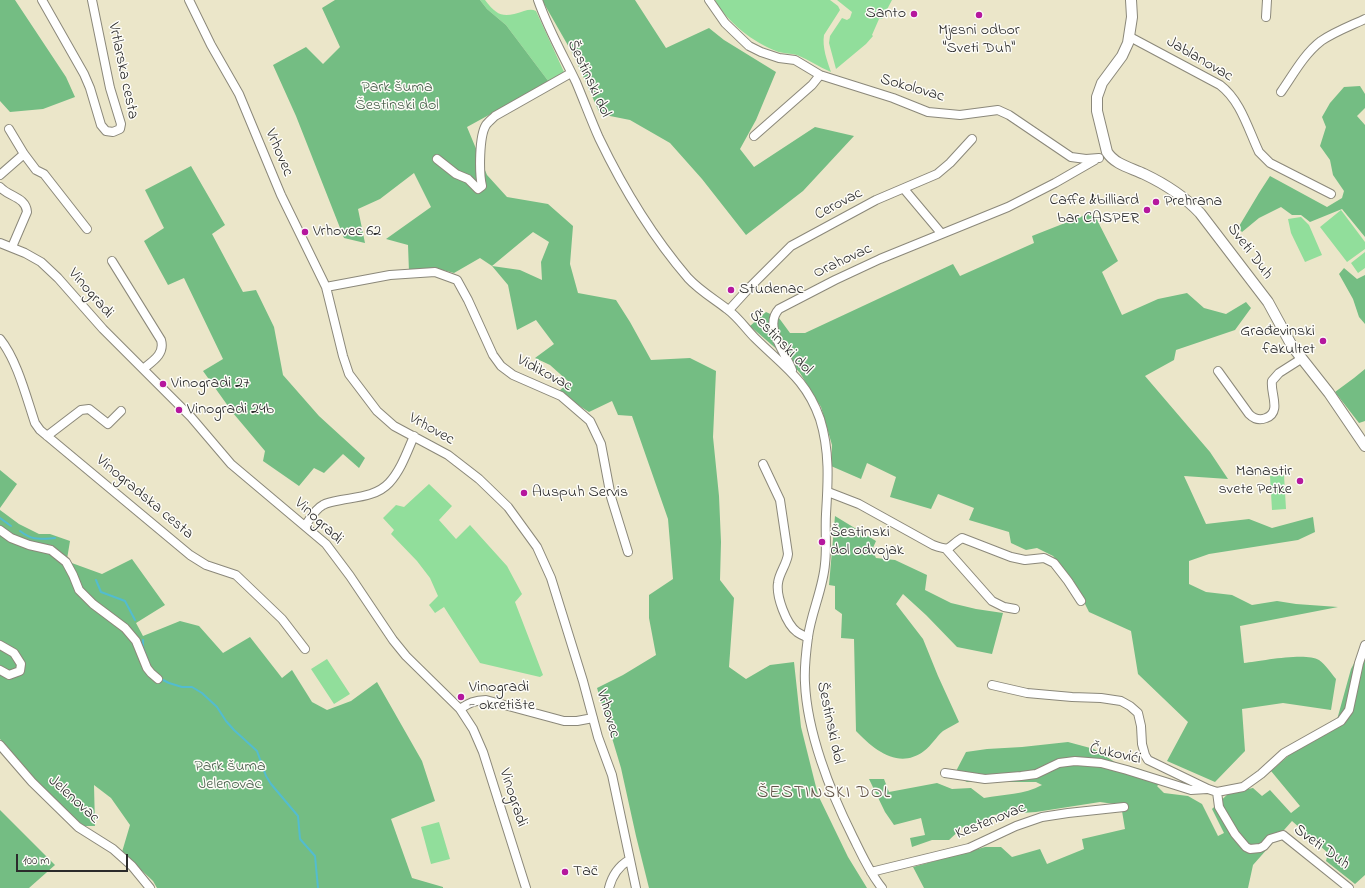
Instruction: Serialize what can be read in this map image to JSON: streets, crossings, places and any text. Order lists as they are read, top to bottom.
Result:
{
  "streets": {
    "main road": ["Sveti Duh"],
    "street": [
      "Jablanovac",
      "Vrtlarska cesta",
      "Šestinski dol",
      "Sokolovac",
      "Vrhovec",
      "Cerovac",
      "Orahovac",
      "Vinogradi",
      "Vidikovac",
      "Vinogradska cesta",
      "Čukovići",
      "Jelenovac",
      "Kestenovac"
    ]
  },
  "crossings": [
    ["Šestinski dol", "Cerovac"],
    ["Šestinski dol", "Orahovac"],
    ["Šestinski dol", "Kestenovac"],
    ["Sokolovac", "Sveti Duh"],
    ["Sokolovac", "Orahovac"],
    ["Vrhovec", "Vidikovac"],
    ["Sveti Duh", "Orahovac"],
    ["Sveti Duh", "Čukovići"]
  ],
  "districts": ["ŠESTINSKI DOL"],
  "parks": ["Park šuma Šestinski dol", "Park šuma Jelenovac"],
  "places": [
    "Santo",
    "Mjesni odbor \"Sveti Duh\"",
    "Prehrana",
    "Caffe &billiard bar CASPER",
    "Vrhovec 62",
    "Studenac",
    "Građevinski fakultet",
    "Vinogradi 27",
    "Vinogradi 24b",
    "Manastir svete Petke",
    "Auspuh Servis",
    "Šestinski dol odvojak",
    "Vinogradi - okretište",
    "Tač"
  ],
  "scale_bar": "100 m"
}
